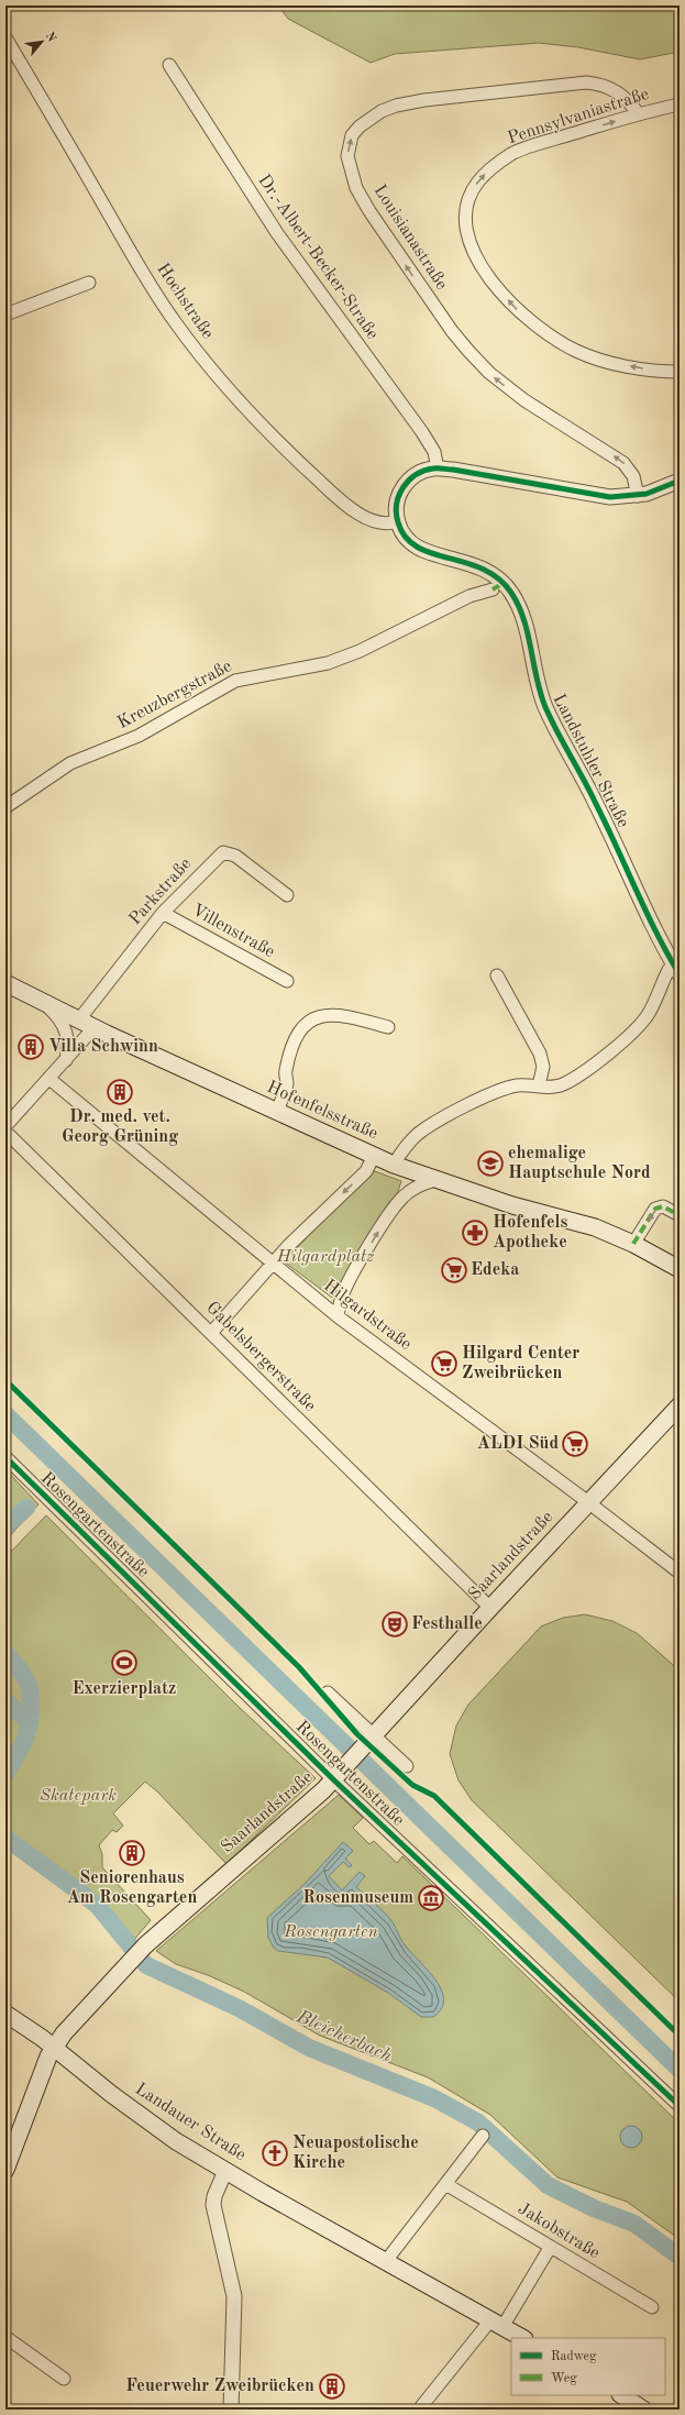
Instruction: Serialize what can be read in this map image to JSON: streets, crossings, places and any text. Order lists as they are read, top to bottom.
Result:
{
  "streets": {
    "main road": ["Hofenfelsstraße", "Saarlandstraße", "Landauer Straße"],
    "street": [
      "Pennsylvaniastraße",
      "Louisianastraße",
      "Dr.-Albert-Becker-Straße",
      "Hochstraße",
      "Kreuzbergstraße",
      "Landstuhler Straße",
      "Parkstraße",
      "Villenstraße",
      "Hilgardstraße",
      "Gabelsbergerstraße",
      "Rosengartenstraße",
      "Jakobstraße"
    ]
  },
  "crossings": [
    ["Pennsylvaniastraße", "Louisianastraße"],
    ["Hochstraße", "Landstuhler Straße"],
    ["Parkstraße", "Villenstraße"],
    ["Parkstraße", "Hofenfelsstraße"],
    ["Hilgardstraße", "Saarlandstraße"],
    ["Gabelsbergerstraße", "Saarlandstraße"],
    ["Rosengartenstraße", "Saarlandstraße"],
    ["Saarlandstraße", "Landauer Straße"]
  ],
  "water": ["Bleicherbach"],
  "parks": ["Hilgardplatz", "Skatepark", "Rosengarten"],
  "places": {
    "building": [
      "Villa Schwinn",
      "Dr. med. vet. Georg Grüning",
      "Seniorenhaus Am Rosengarten",
      "Feuerwehr Zweibrücken"
    ],
    "school or university": ["ehemalige Hauptschule Nord"],
    "pharmacy": ["Hofenfels Apotheke"],
    "supermarket": ["Edeka", "Hilgard Center Zweibrücken", "ALDI Süd"],
    "theatre": ["Festhalle"],
    "sports": ["Exerzierplatz"],
    "museum": ["Rosenmuseum"],
    "church": ["Neuapostolische Kirche"]
  },
  "legend": ["Radweg", "Weg"],
  "north": "top right"
}
